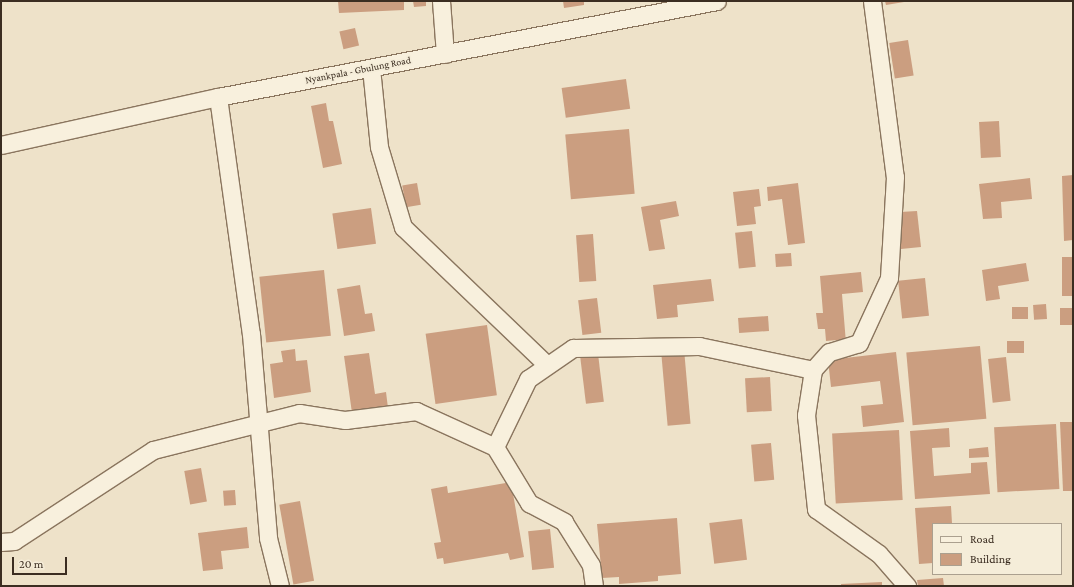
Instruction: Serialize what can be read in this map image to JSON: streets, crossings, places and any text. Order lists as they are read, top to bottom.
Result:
{
  "streets": {
    "street": ["Nyankpala - Gbulung Road"]
  },
  "legend": ["Road", "Building"],
  "scale_bar": "20 m"
}
